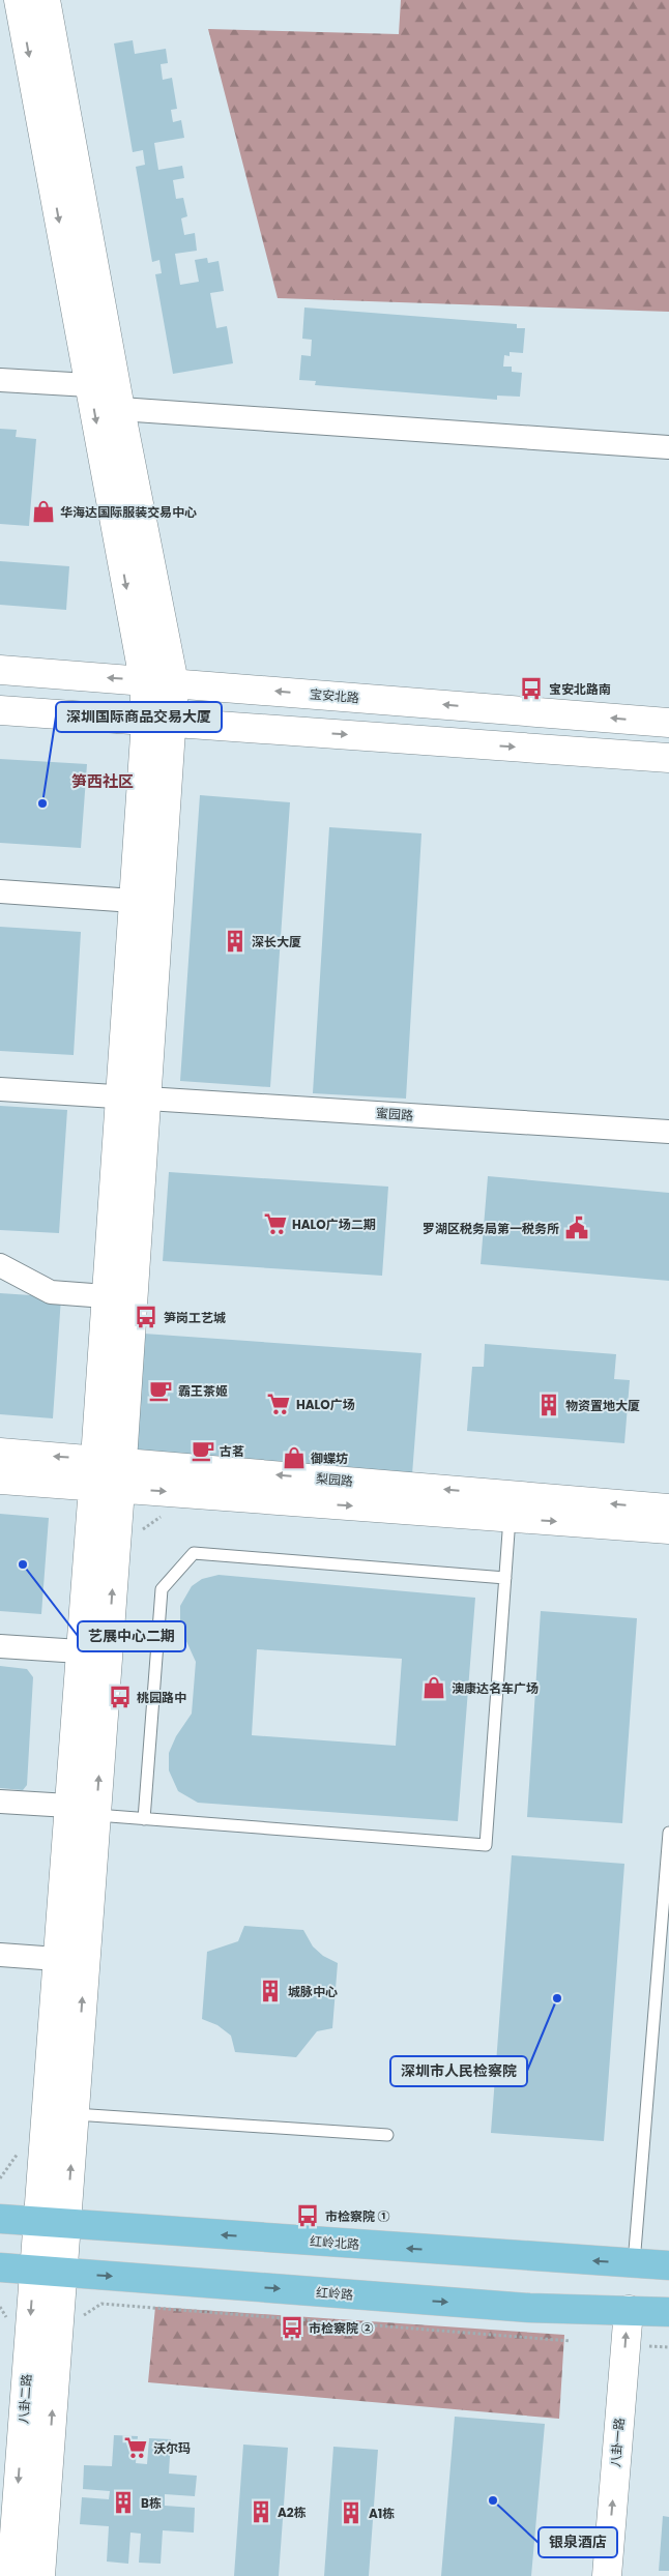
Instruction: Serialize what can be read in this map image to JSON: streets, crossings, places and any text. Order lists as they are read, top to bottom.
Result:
{
  "streets": {
    "main road": ["红岭北路", "红岭路"],
    "street": [
      "宝安北路",
      "蜜园路",
      "梨园路",
      "八卦二路",
      "八卦一路"
    ]
  },
  "crossings": [
    ["梨园路", "八卦二路"],
    ["红岭北路", "八卦二路"],
    ["红岭路", "八卦二路"],
    ["红岭路", "八卦一路"]
  ],
  "one_way": ["红岭北路", "红岭路", "八卦一路"],
  "districts": ["笋西社区"],
  "places": {
    "shop": ["华海达国际服装交易中心", "御蝶坊", "澳康达名车广场"],
    "bus stop": [
      "宝安北路南",
      "笋岗工艺城",
      "桃园路中",
      "市检察院 ①",
      "市检察院 ②"
    ],
    "other": [
      "深圳国际商品交易大厦",
      "艺展中心二期",
      "深圳市人民检察院",
      "银泉酒店"
    ],
    "building": [
      "深长大厦",
      "物资置地大厦",
      "城脉中心",
      "B栋",
      "A2栋",
      "A1栋"
    ],
    "supermarket": ["HALO广场二期", "HALO广场", "沃尔玛"],
    "public building": ["罗湖区税务局第一税务所"],
    "cafe": ["霸王茶姬", "古茗"]
  }
}
